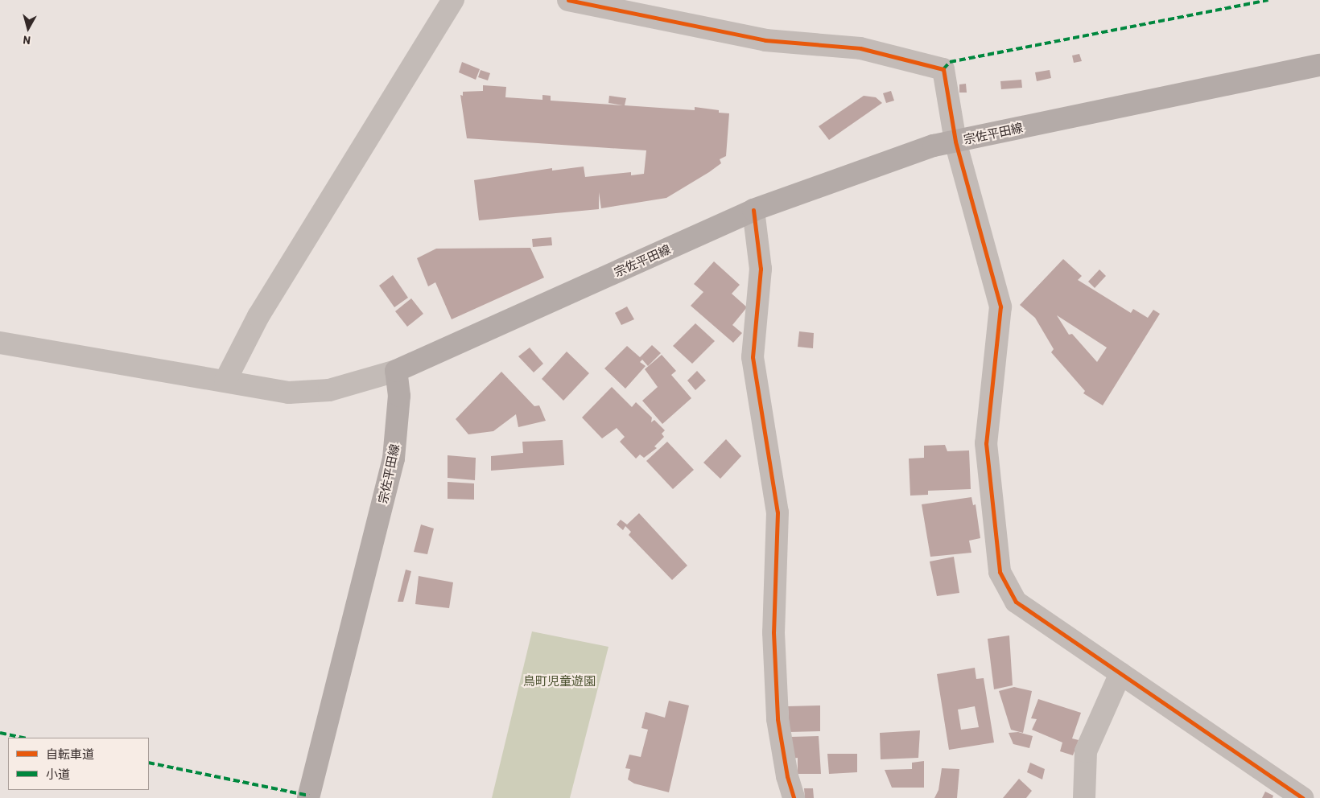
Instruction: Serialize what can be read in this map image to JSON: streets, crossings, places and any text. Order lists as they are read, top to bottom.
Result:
{
  "streets": {
    "main road": ["宗佐平田線"]
  },
  "parks": ["鳥町児童遊園"],
  "legend": ["自転車道", "小道"],
  "north": "bottom"
}
